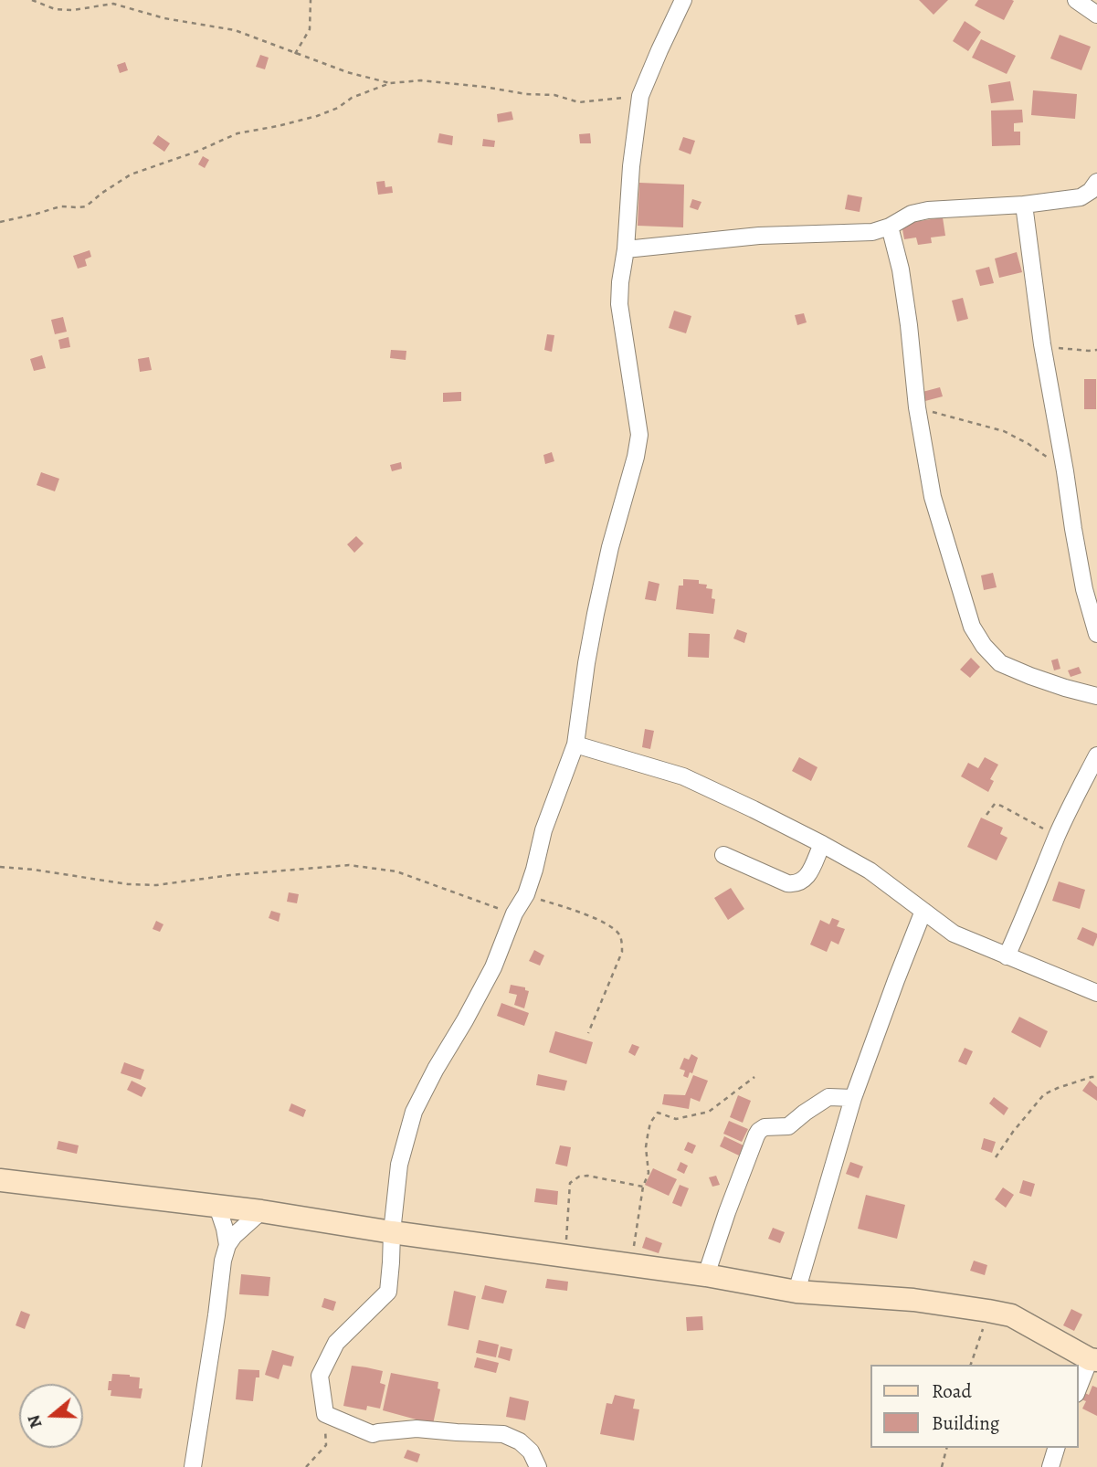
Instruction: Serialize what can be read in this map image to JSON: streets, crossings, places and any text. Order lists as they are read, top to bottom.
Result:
{
  "legend": ["Road", "Building"],
  "north": "left"
}
